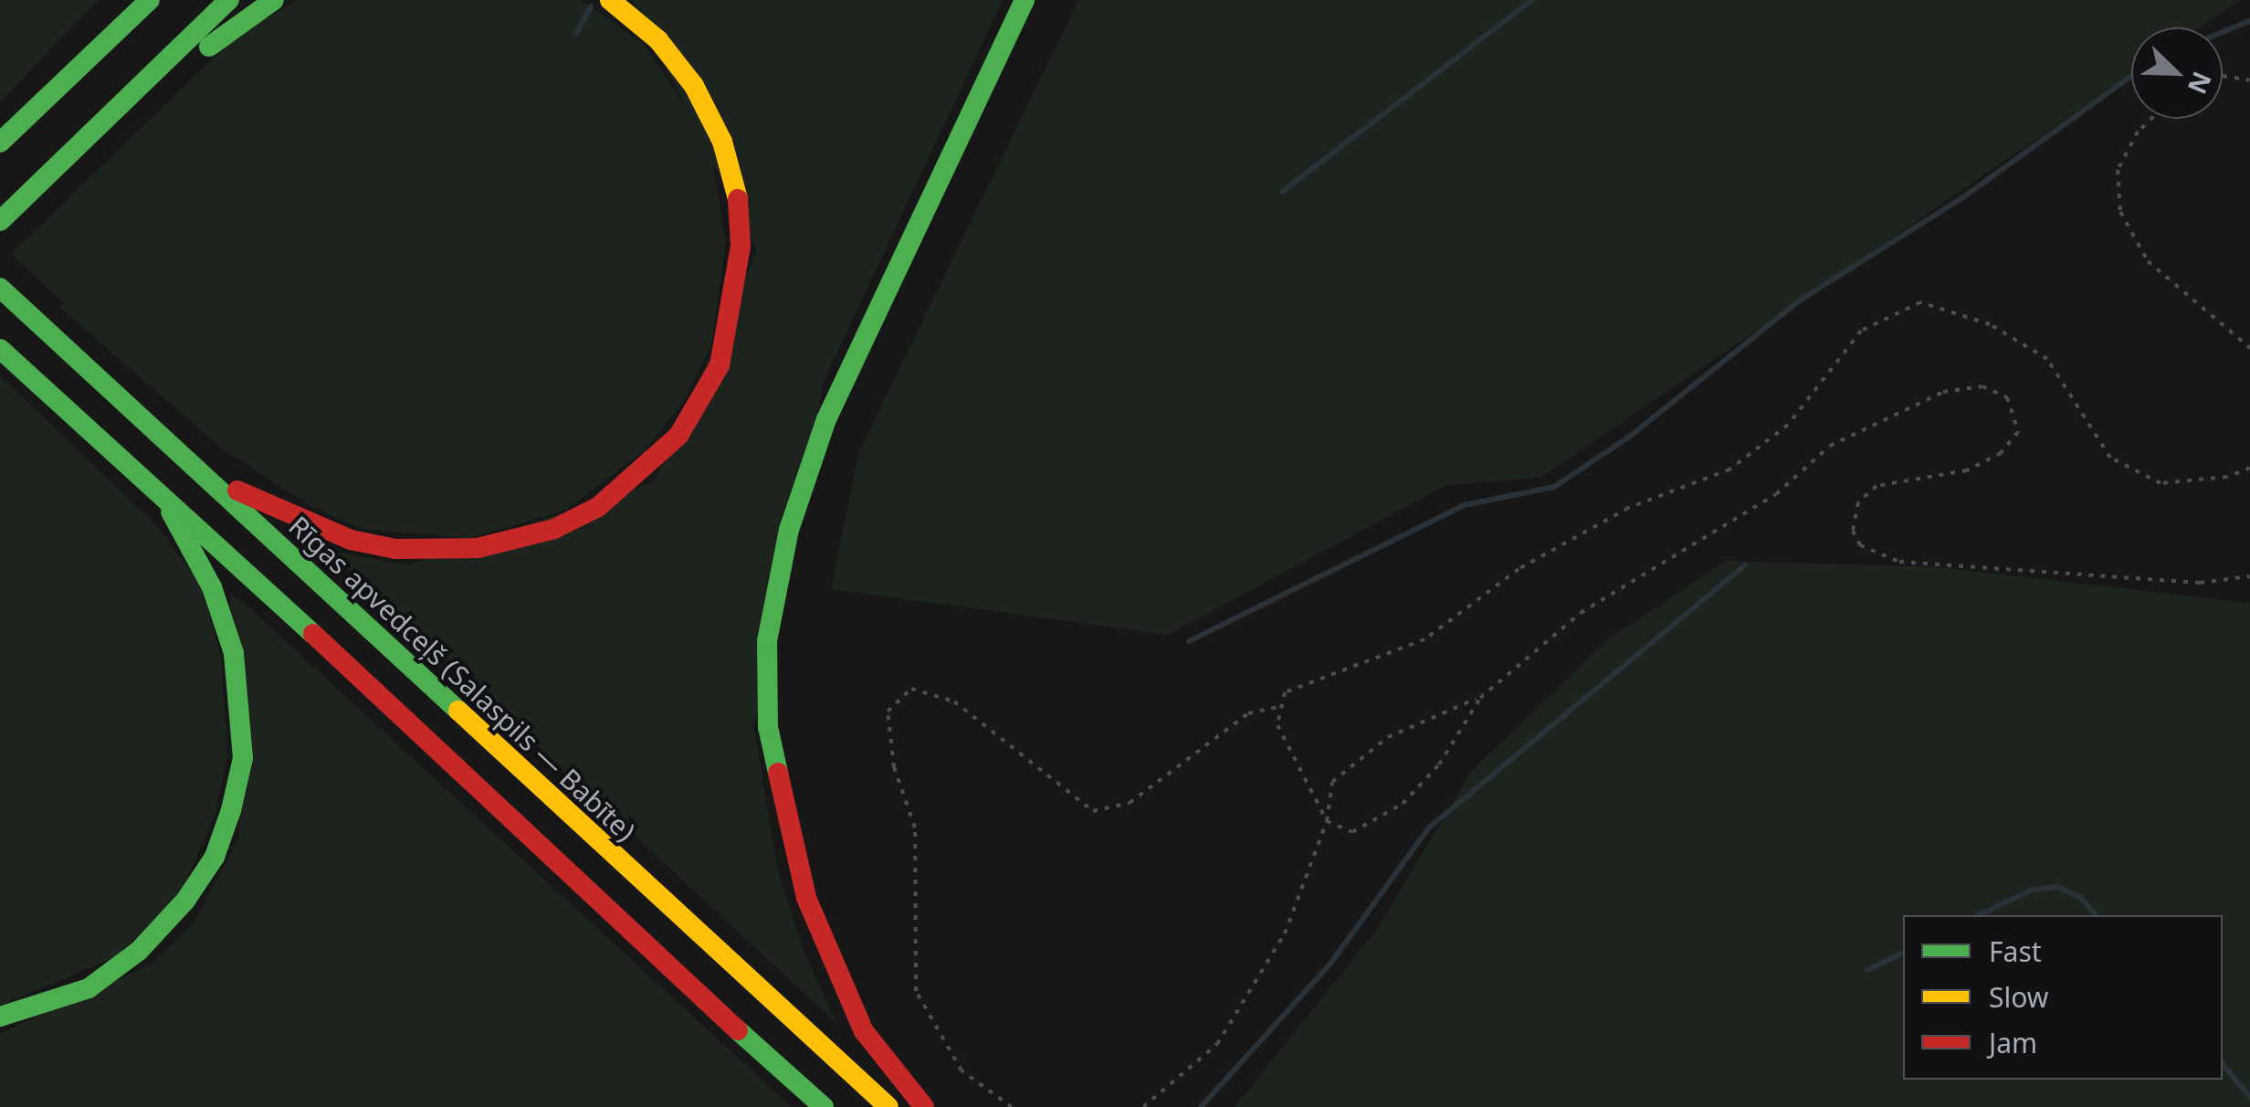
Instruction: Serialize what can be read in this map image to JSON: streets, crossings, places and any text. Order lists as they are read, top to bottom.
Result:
{
  "streets": {
    "highway": ["Rīgas apvedceļš (Salaspils — Babīte)"]
  },
  "legend": ["Fast", "Slow", "Jam"],
  "north": "bottom right"
}
